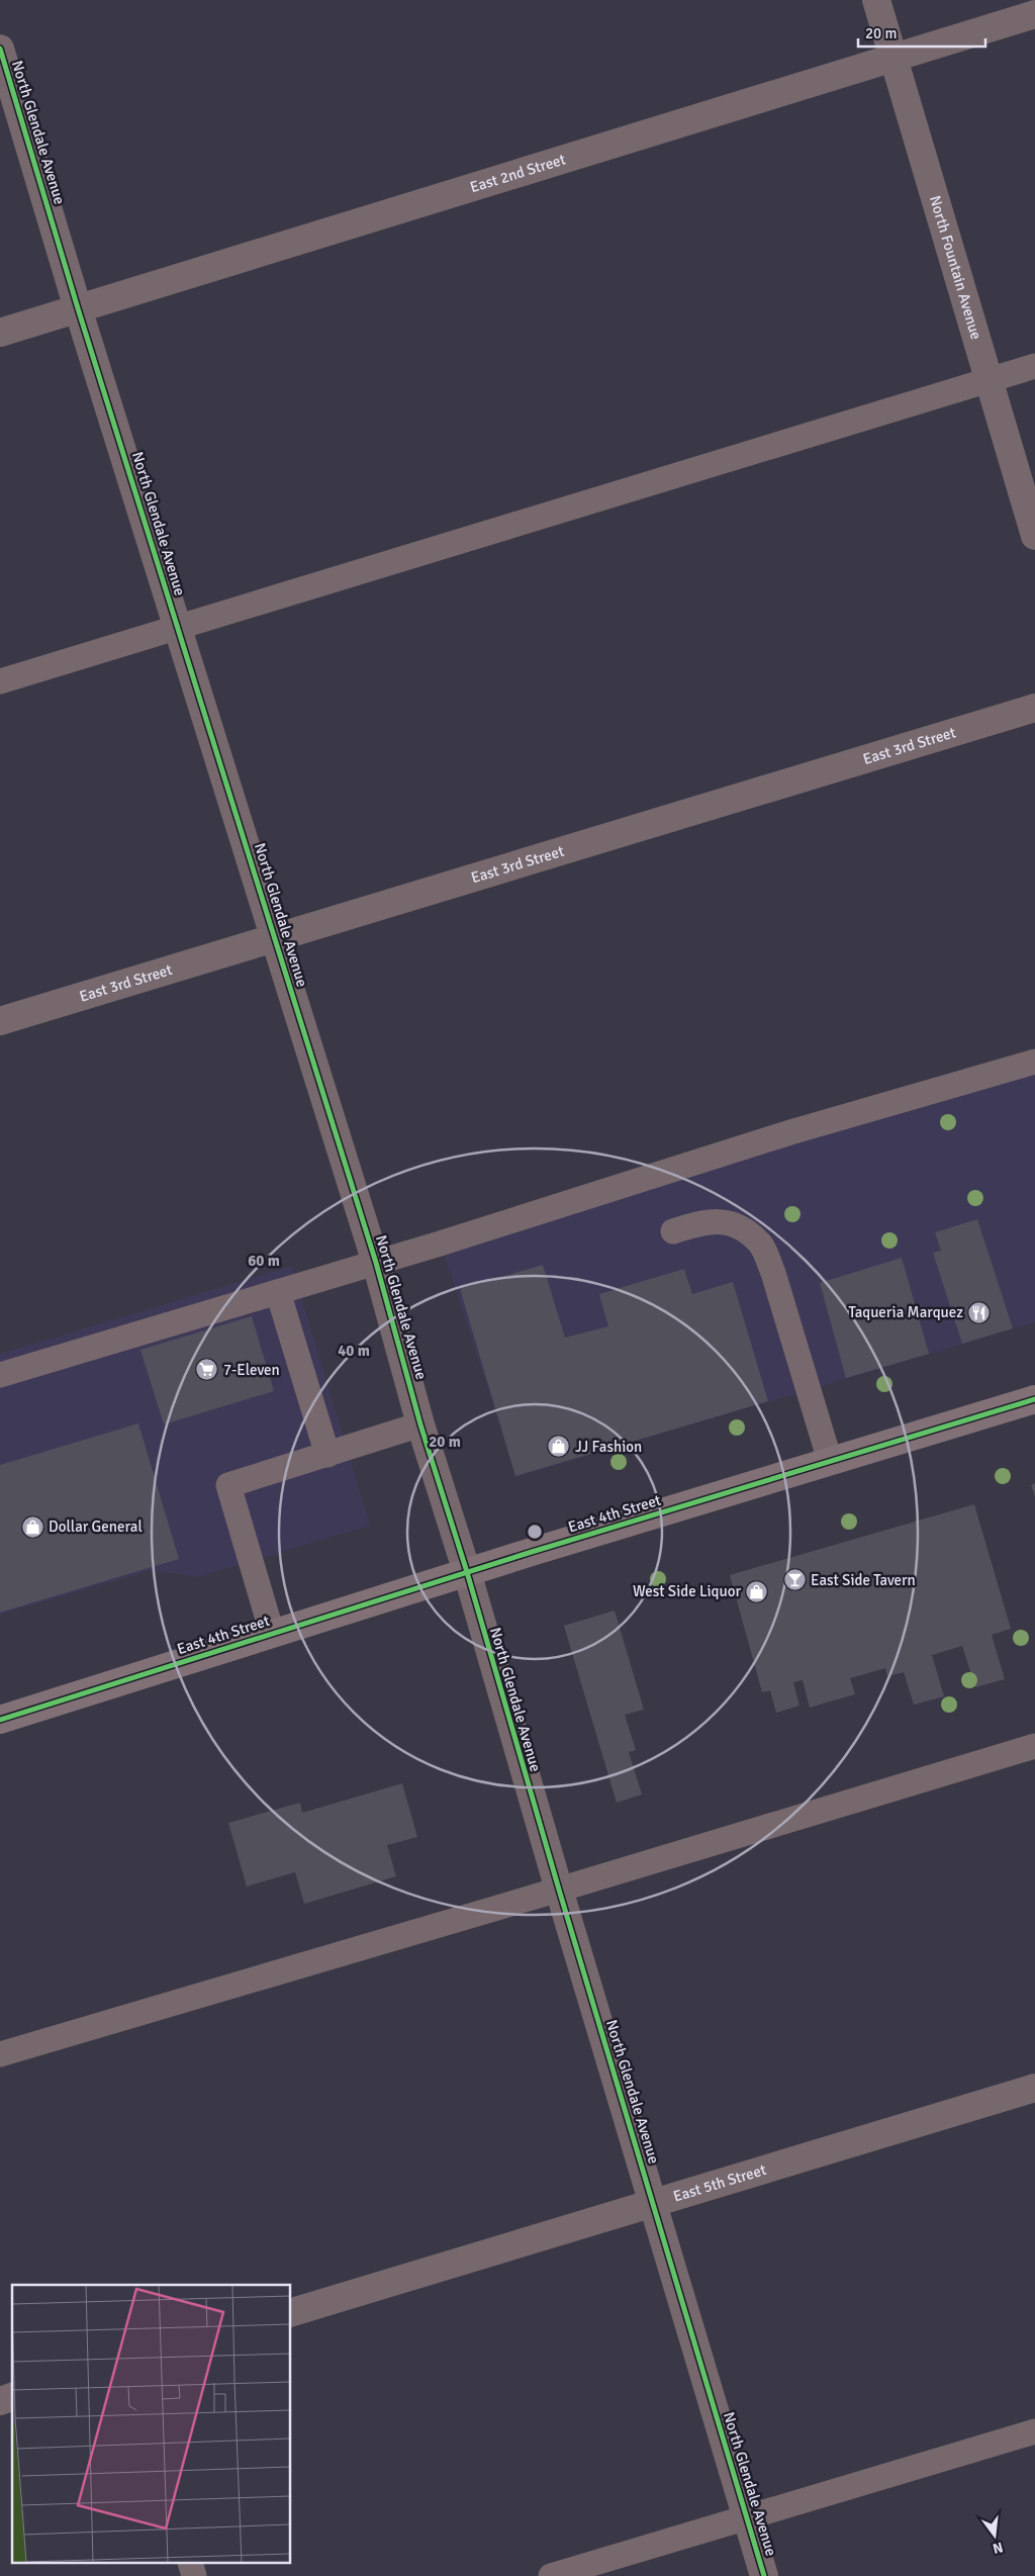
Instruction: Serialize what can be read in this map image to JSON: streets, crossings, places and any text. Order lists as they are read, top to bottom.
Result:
{
  "streets": {
    "main road": ["East 4th Street"],
    "street": [
      "North Glendale Avenue",
      "East 2nd Street",
      "North Fountain Avenue",
      "East 3rd Street",
      "East 5th Street"
    ]
  },
  "crossings": [
    ["North Glendale Avenue", "East 2nd Street"],
    ["North Glendale Avenue", "East 3rd Street"],
    ["North Glendale Avenue", "East 4th Street"],
    ["North Glendale Avenue", "East 5th Street"],
    ["East 2nd Street", "North Fountain Avenue"]
  ],
  "places": {
    "restaurant": ["Taqueria Marquez"],
    "supermarket": ["7-Eleven"],
    "shop": ["JJ Fashion", "Dollar General", "West Side Liquor"],
    "bar": ["East Side Tavern"]
  },
  "scale_bar": "20 m",
  "north": "bottom",
  "rings": ["60 m", "40 m", "20 m"]
}
